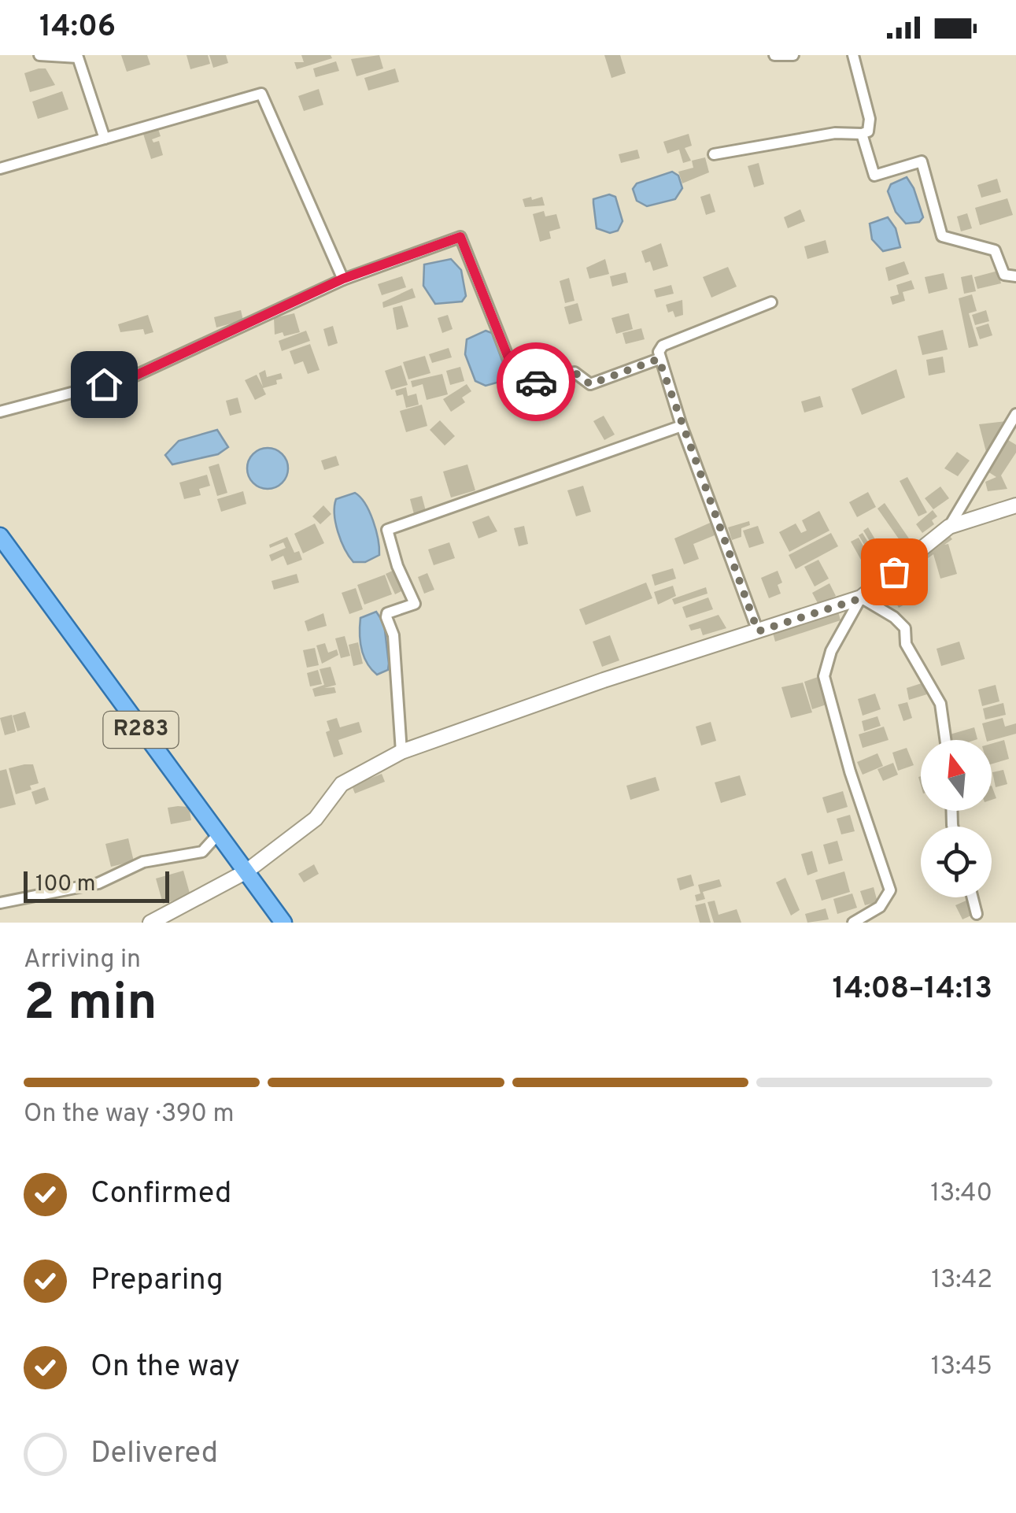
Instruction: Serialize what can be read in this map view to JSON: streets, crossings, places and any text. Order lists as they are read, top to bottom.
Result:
{
  "streets": {
    "main road": ["R283"]
  },
  "scale_bar": "100 m",
  "north": "top",
  "page": {
    "status": "14:06",
    "scale": "100 m",
    "heading": ["2 min", "Arriving in", "14:08–14:13"],
    "bar": "On the way · 390 m",
    "list": [
      ["Confirmed", "13:40"],
      ["Preparing", "13:42"],
      ["On the way", "13:45"],
      "Delivered"
    ]
  }
}
